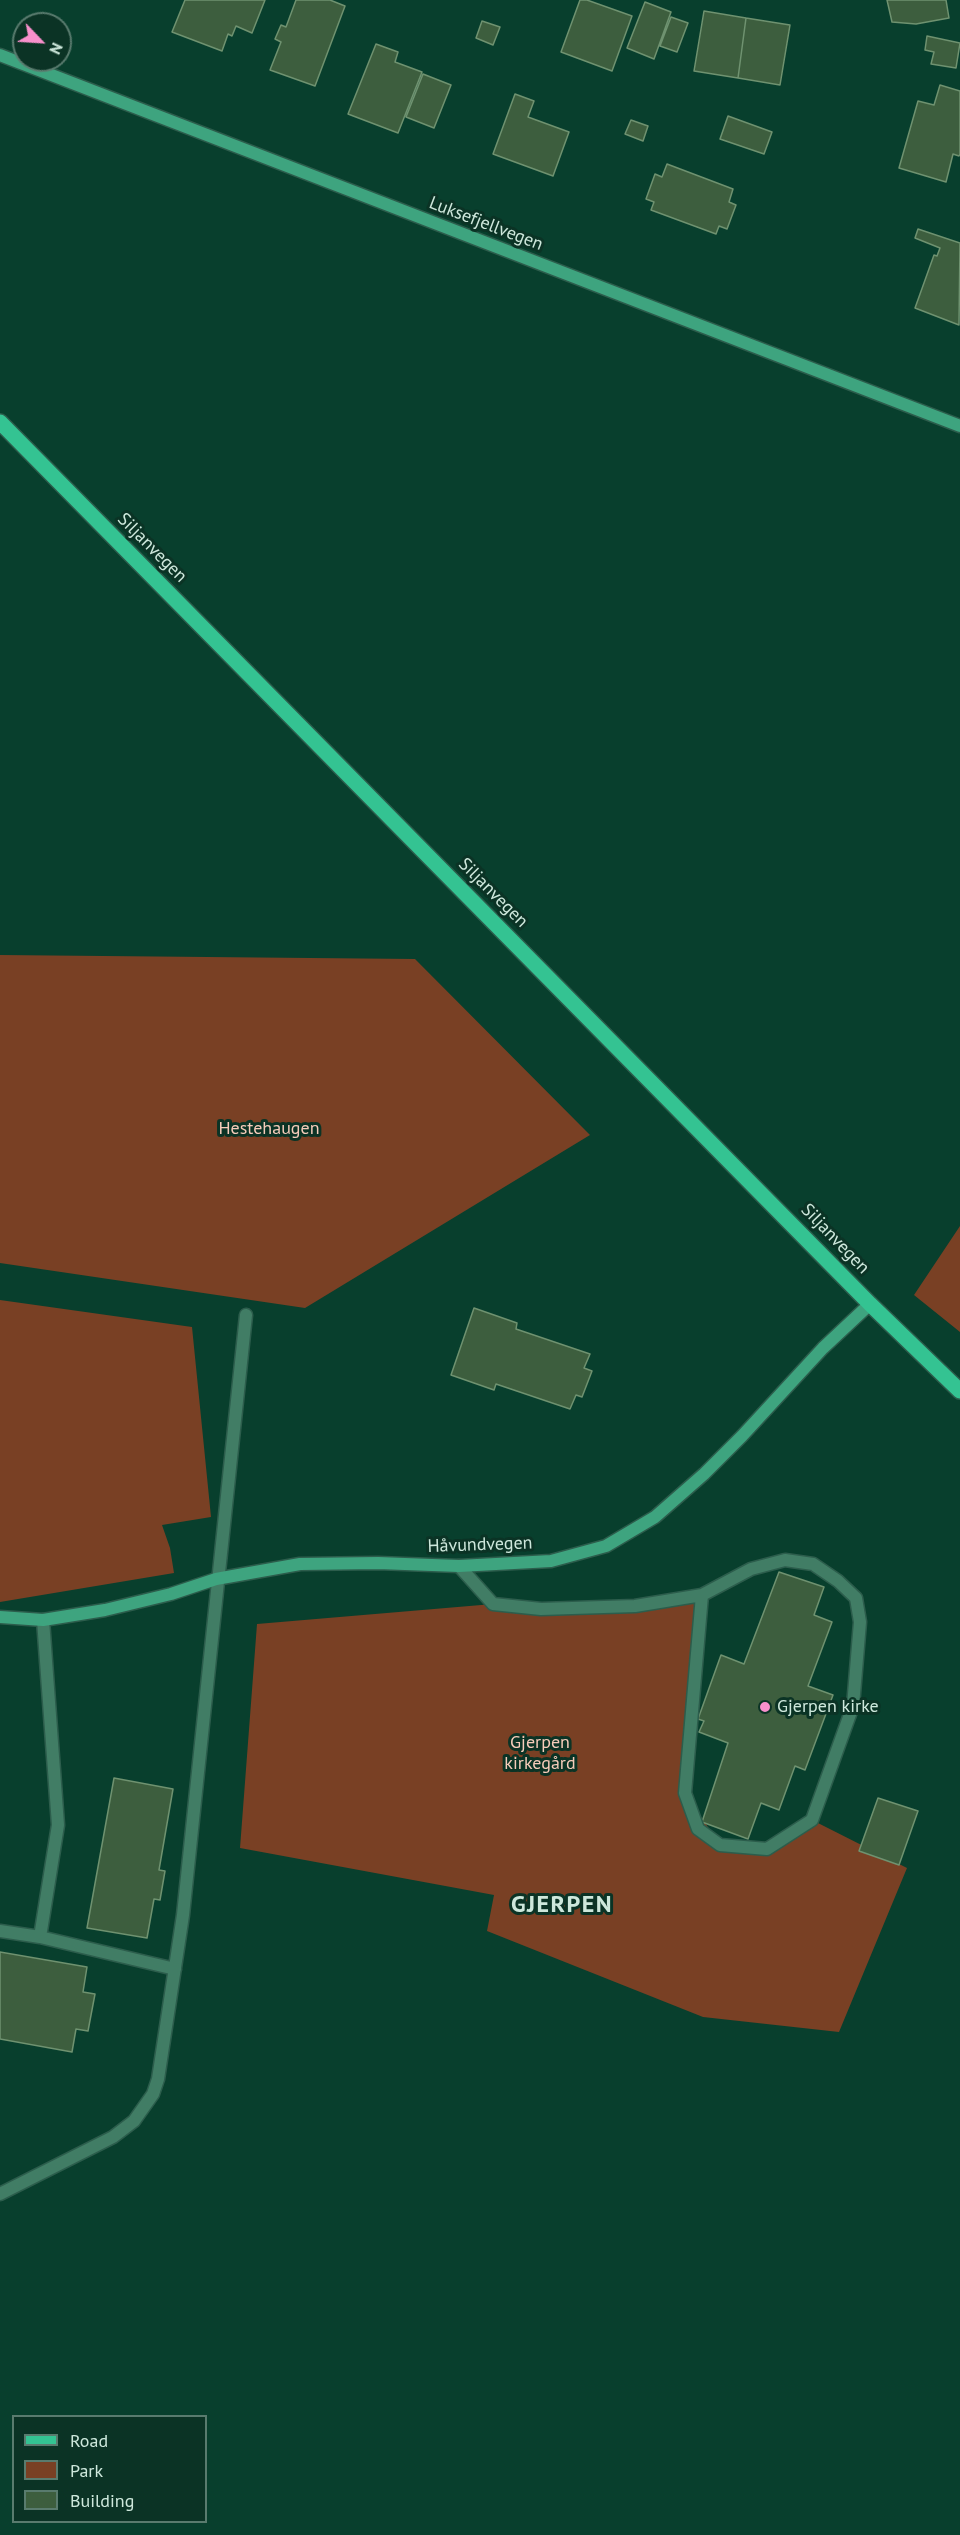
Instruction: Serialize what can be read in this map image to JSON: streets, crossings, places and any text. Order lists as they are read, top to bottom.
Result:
{
  "streets": {
    "main road": ["Luksefjellvegen", "Siljanvegen", "Håvundvegen"]
  },
  "crossings": [
    ["Siljanvegen", "Håvundvegen"]
  ],
  "districts": ["GJERPEN"],
  "parks": ["Hestehaugen", "Gjerpen kirkegård"],
  "places": ["Gjerpen kirke"],
  "legend": ["Road", "Park", "Building"],
  "north": "bottom right"
}
